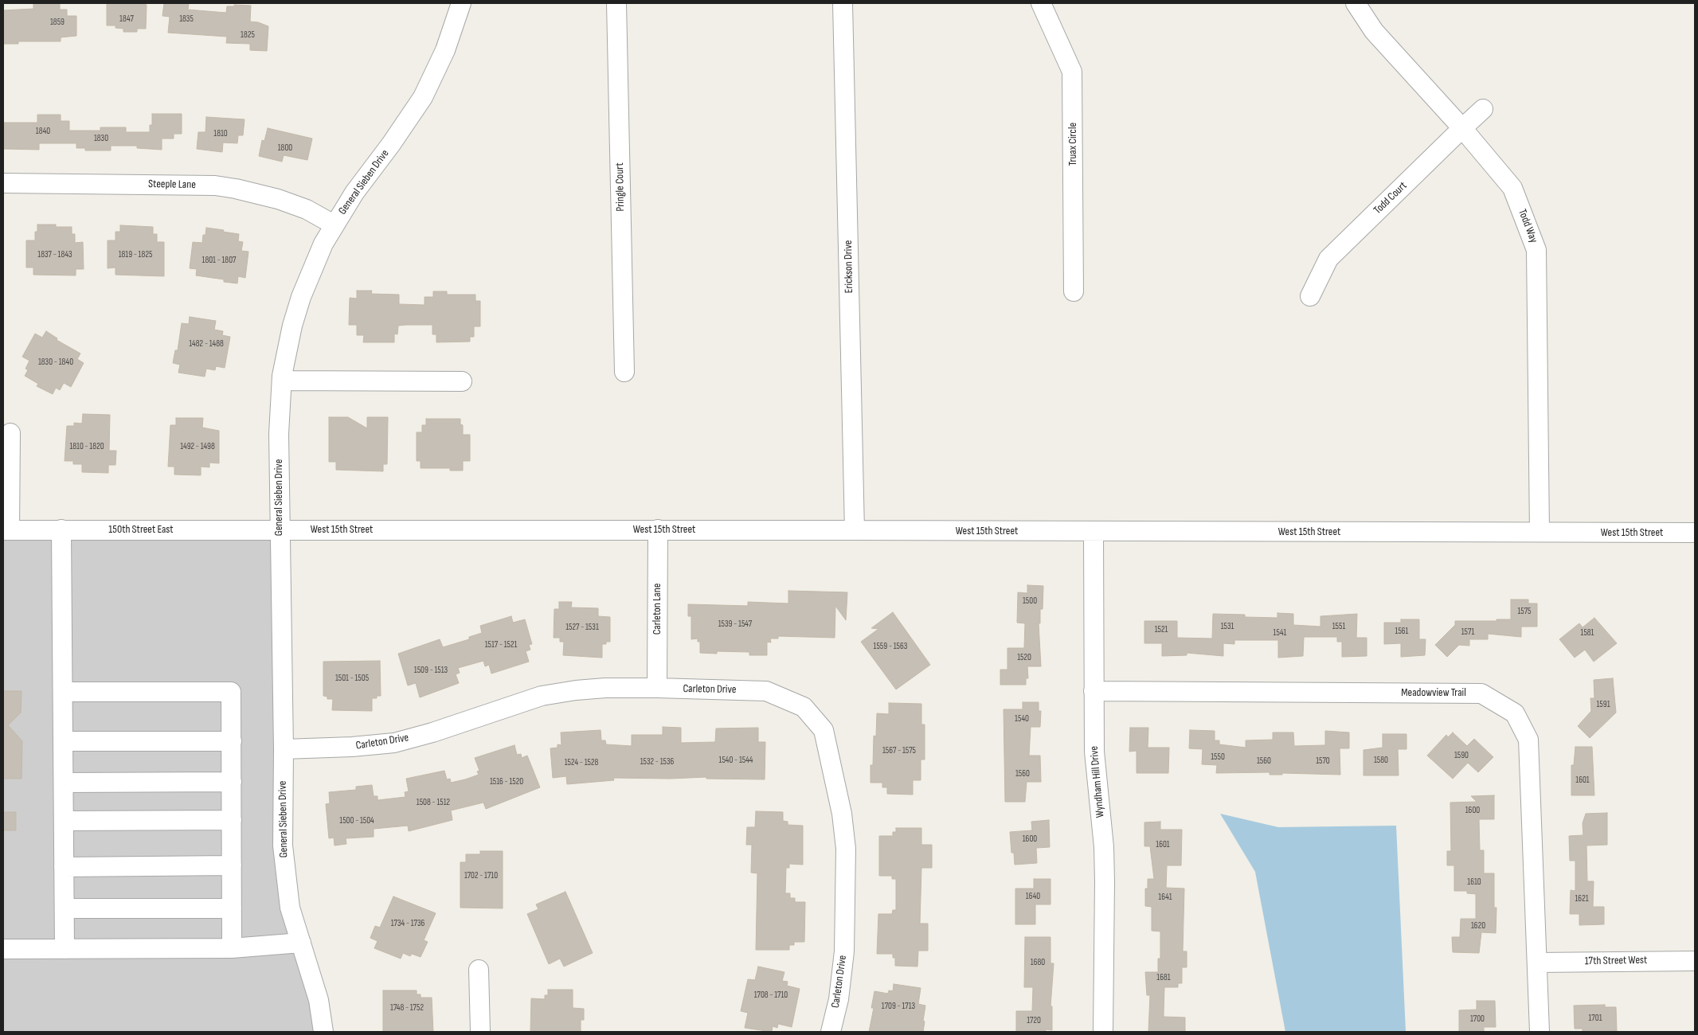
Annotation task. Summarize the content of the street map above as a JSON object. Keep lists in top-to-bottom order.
{
  "streets": {
    "street": [
      "Truax Circle",
      "General Sieben Drive",
      "Steeple Lane",
      "Pringle Court",
      "Todd Court",
      "Todd Way",
      "Erickson Drive",
      "150th Street East",
      "West 15th Street",
      "Carleton Lane",
      "Carleton Drive",
      "Meadowview Trail",
      "Wyndham Hill Drive",
      "17th Street West"
    ]
  },
  "crossings": [
    ["General Sieben Drive", "Steeple Lane"],
    ["General Sieben Drive", "150th Street East"],
    ["General Sieben Drive", "West 15th Street"],
    ["General Sieben Drive", "Carleton Drive"],
    ["Todd Court", "Todd Way"],
    ["Todd Way", "West 15th Street"],
    ["Erickson Drive", "West 15th Street"],
    ["150th Street East", "West 15th Street"],
    ["West 15th Street", "Carleton Lane"],
    ["West 15th Street", "Wyndham Hill Drive"],
    ["Carleton Lane", "Carleton Drive"],
    ["Meadowview Trail", "Wyndham Hill Drive"],
    ["Meadowview Trail", "17th Street West"]
  ],
  "house_numbers": [
    "1847",
    "1835",
    "1859",
    "1825",
    "1840",
    "1810",
    "1830",
    "1800",
    "1837 - 1843",
    "1819 - 1825",
    "1801 - 1807",
    "1482 - 1488",
    "1830 - 1840",
    "1810 - 1820",
    "1492 - 1498",
    "1500",
    "1575",
    "1539 - 1547",
    "1531",
    "1551",
    "1527 - 1531",
    "1521",
    "1561",
    "1571",
    "1541",
    "1581",
    "1517 - 1521",
    "1559 - 1563",
    "1520",
    "1509 - 1513",
    "1501 - 1505",
    "1591",
    "1540",
    "1567 - 1575",
    "1590",
    "1550",
    "1540 - 1544",
    "1580",
    "1560",
    "1570",
    "1532 - 1536",
    "1524 - 1528",
    "1560",
    "1601",
    "1516 - 1520",
    "1508 - 1512",
    "1600",
    "1500 - 1504",
    "1600",
    "1601",
    "1702 - 1710",
    "1610",
    "1640",
    "1641",
    "1621",
    "1734 - 1736",
    "1620",
    "1680",
    "1681",
    "1708 - 1710",
    "1709 - 1713",
    "1748 - 1752",
    "1701",
    "1700",
    "1720"
  ]
}
